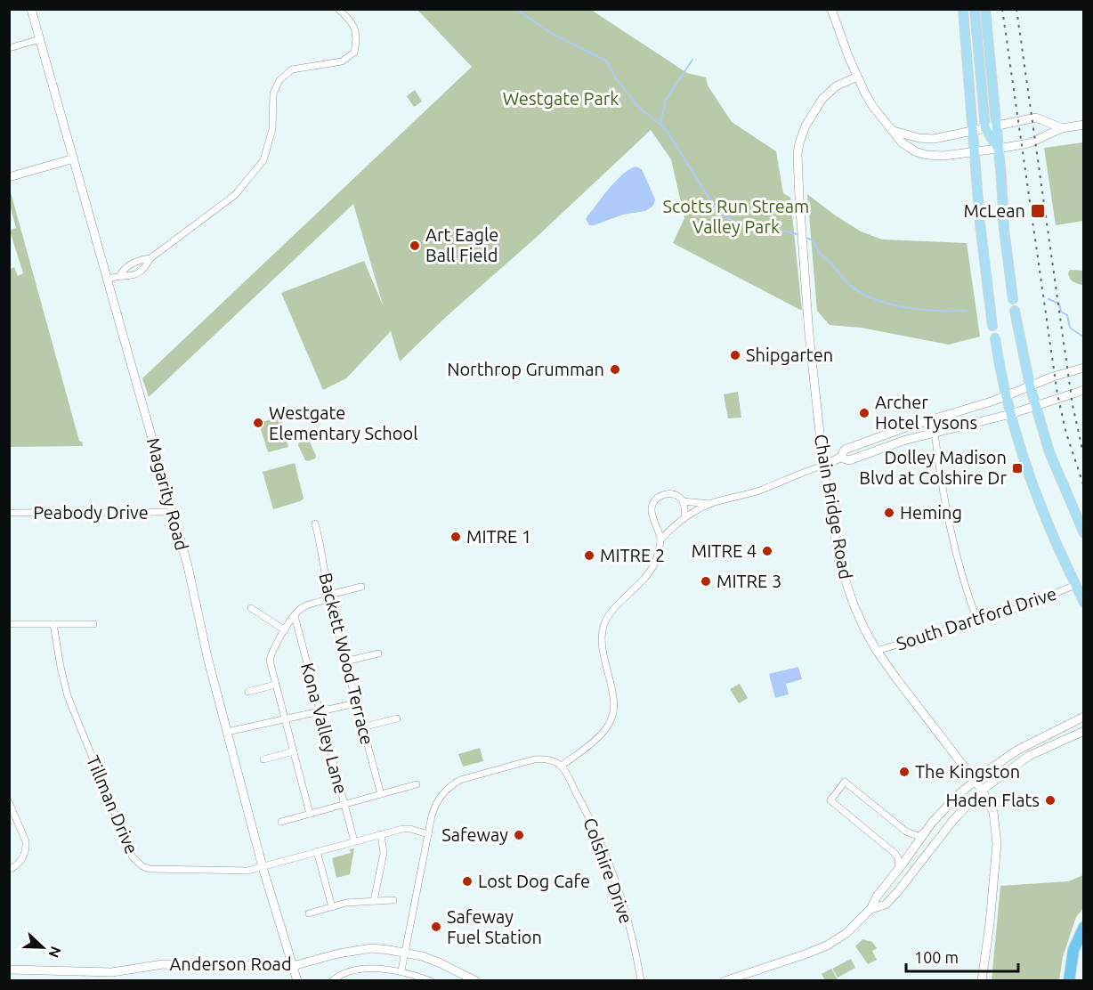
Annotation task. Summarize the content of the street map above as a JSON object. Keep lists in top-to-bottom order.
{
  "streets": {
    "street": [
      "Magarity Road",
      "Chain Bridge Road",
      "Peabody Drive",
      "South Dartford Drive",
      "Backett Wood Terrace",
      "Kona Valley Lane",
      "Tillman Drive",
      "Colshire Drive",
      "Anderson Road"
    ]
  },
  "crossings": [
    ["Magarity Road", "Peabody Drive"],
    ["Magarity Road", "Tillman Drive"],
    ["Magarity Road", "Anderson Road"],
    ["Chain Bridge Road", "South Dartford Drive"],
    ["Kona Valley Lane", "Tillman Drive"]
  ],
  "parks": ["Westgate Park", "Scotts Run Stream Valley Park"],
  "places": {
    "transit": ["McLean", "Dolley Madison Blvd at Colshire Dr"],
    "other": [
      "Art Eagle Ball Field",
      "Shipgarten",
      "Northrop Grumman",
      "Archer Hotel Tysons",
      "Westgate Elementary School",
      "Heming",
      "MITRE 1",
      "MITRE 4",
      "MITRE 2",
      "MITRE 3",
      "The Kingston",
      "Haden Flats",
      "Safeway",
      "Lost Dog Cafe",
      "Safeway Fuel Station"
    ]
  },
  "scale_bar": "100 m",
  "north": "right"
}
